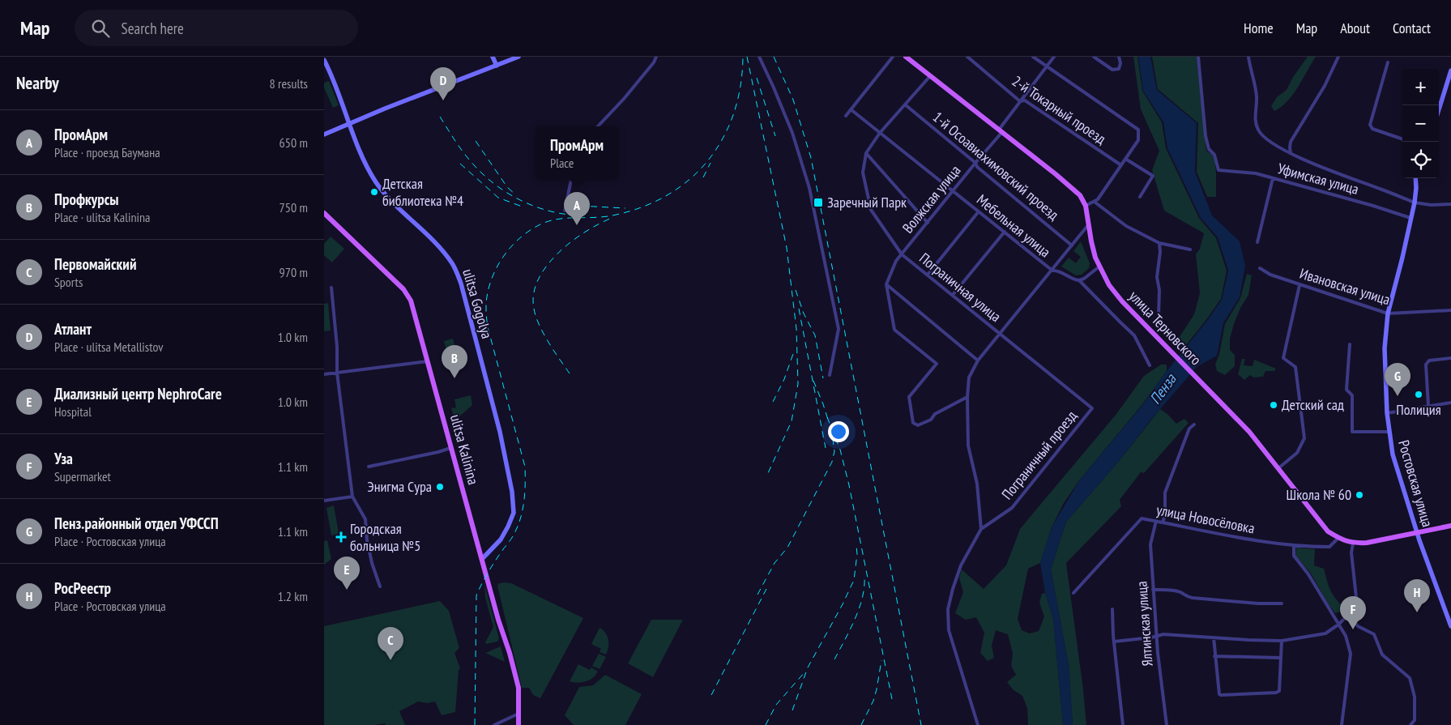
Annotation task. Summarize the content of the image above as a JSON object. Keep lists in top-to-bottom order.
{
  "streets": {
    "main road": ["улица Терновского", "ulitsa Kalinina"],
    "street": [
      "2-й Токарный проезд",
      "1-й Осоавиахимовский проезд",
      "Уфимская улица",
      "Волжская улица",
      "Мебельная улица",
      "Ивановская улица",
      "Пограничная улица",
      "ulitsa Gogolya",
      "Пограничный проезд",
      "Ростовская улица",
      "улица Новосёловка",
      "Ялтинская улица"
    ]
  },
  "crossings": [
    ["2-й Токарный проезд", "Волжская улица"],
    ["1-й Осоавиахимовский проезд", "Волжская улица"],
    ["Уфимская улица", "Ростовская улица"],
    ["Волжская улица", "Мебельная улица"],
    ["Волжская улица", "Пограничная улица"],
    ["Волжская улица", "улица Терновского"],
    ["Ивановская улица", "Ростовская улица"],
    ["Пограничная улица", "Пограничный проезд"],
    ["ulitsa Gogolya", "ulitsa Kalinina"],
    ["улица Терновского", "Ростовская улица"],
    ["улица Терновского", "улица Новосёловка"],
    ["улица Новосёловка", "Ялтинская улица"]
  ],
  "water": ["Пенза"],
  "places": {
    "other": [
      "Детская библиотека №4",
      "Полиция",
      "Детский сад",
      "Энигма Сура",
      "Школа № 60"
    ],
    "transit": ["Заречный Парк"],
    "health": ["Городская больница №5"]
  },
  "page": {
    "header": "Map",
    "search": "Search here",
    "nav": [
      "Home",
      "Map",
      "About",
      "Contact"
    ],
    "heading": ["Nearby", "8 results"],
    "pins": [
      "D",
      "A",
      "B",
      "G",
      "E",
      "H",
      "F",
      "C"
    ],
    "map_buttons": ["+", "−"],
    "list": [
      {
        "mark": "A",
        "name": "ПромАрм",
        "note": "Place · проезд Баумана",
        "value": "650 m"
      },
      {
        "mark": "B",
        "name": "Профкурсы",
        "note": "Place · ulitsa Kalinina",
        "value": "750 m"
      },
      {
        "mark": "C",
        "name": "Первомайский",
        "note": "Sports",
        "value": "970 m"
      },
      {
        "mark": "D",
        "name": "Атлант",
        "note": "Place · ulitsa Metallistov",
        "value": "1.0 km"
      },
      {
        "mark": "E",
        "name": "Диализный центр NephroCare",
        "note": "Hospital",
        "value": "1.0 km"
      },
      {
        "mark": "F",
        "name": "Уза",
        "note": "Supermarket",
        "value": "1.1 km"
      },
      {
        "mark": "G",
        "name": "Пенз.районный отдел УФССП",
        "note": "Place · Ростовская улица",
        "value": "1.1 km"
      },
      {
        "mark": "H",
        "name": "РосРеестр",
        "note": "Place · Ростовская улица",
        "value": "1.2 km"
      }
    ],
    "popup": ["ПромАрм", "Place"]
  }
}
